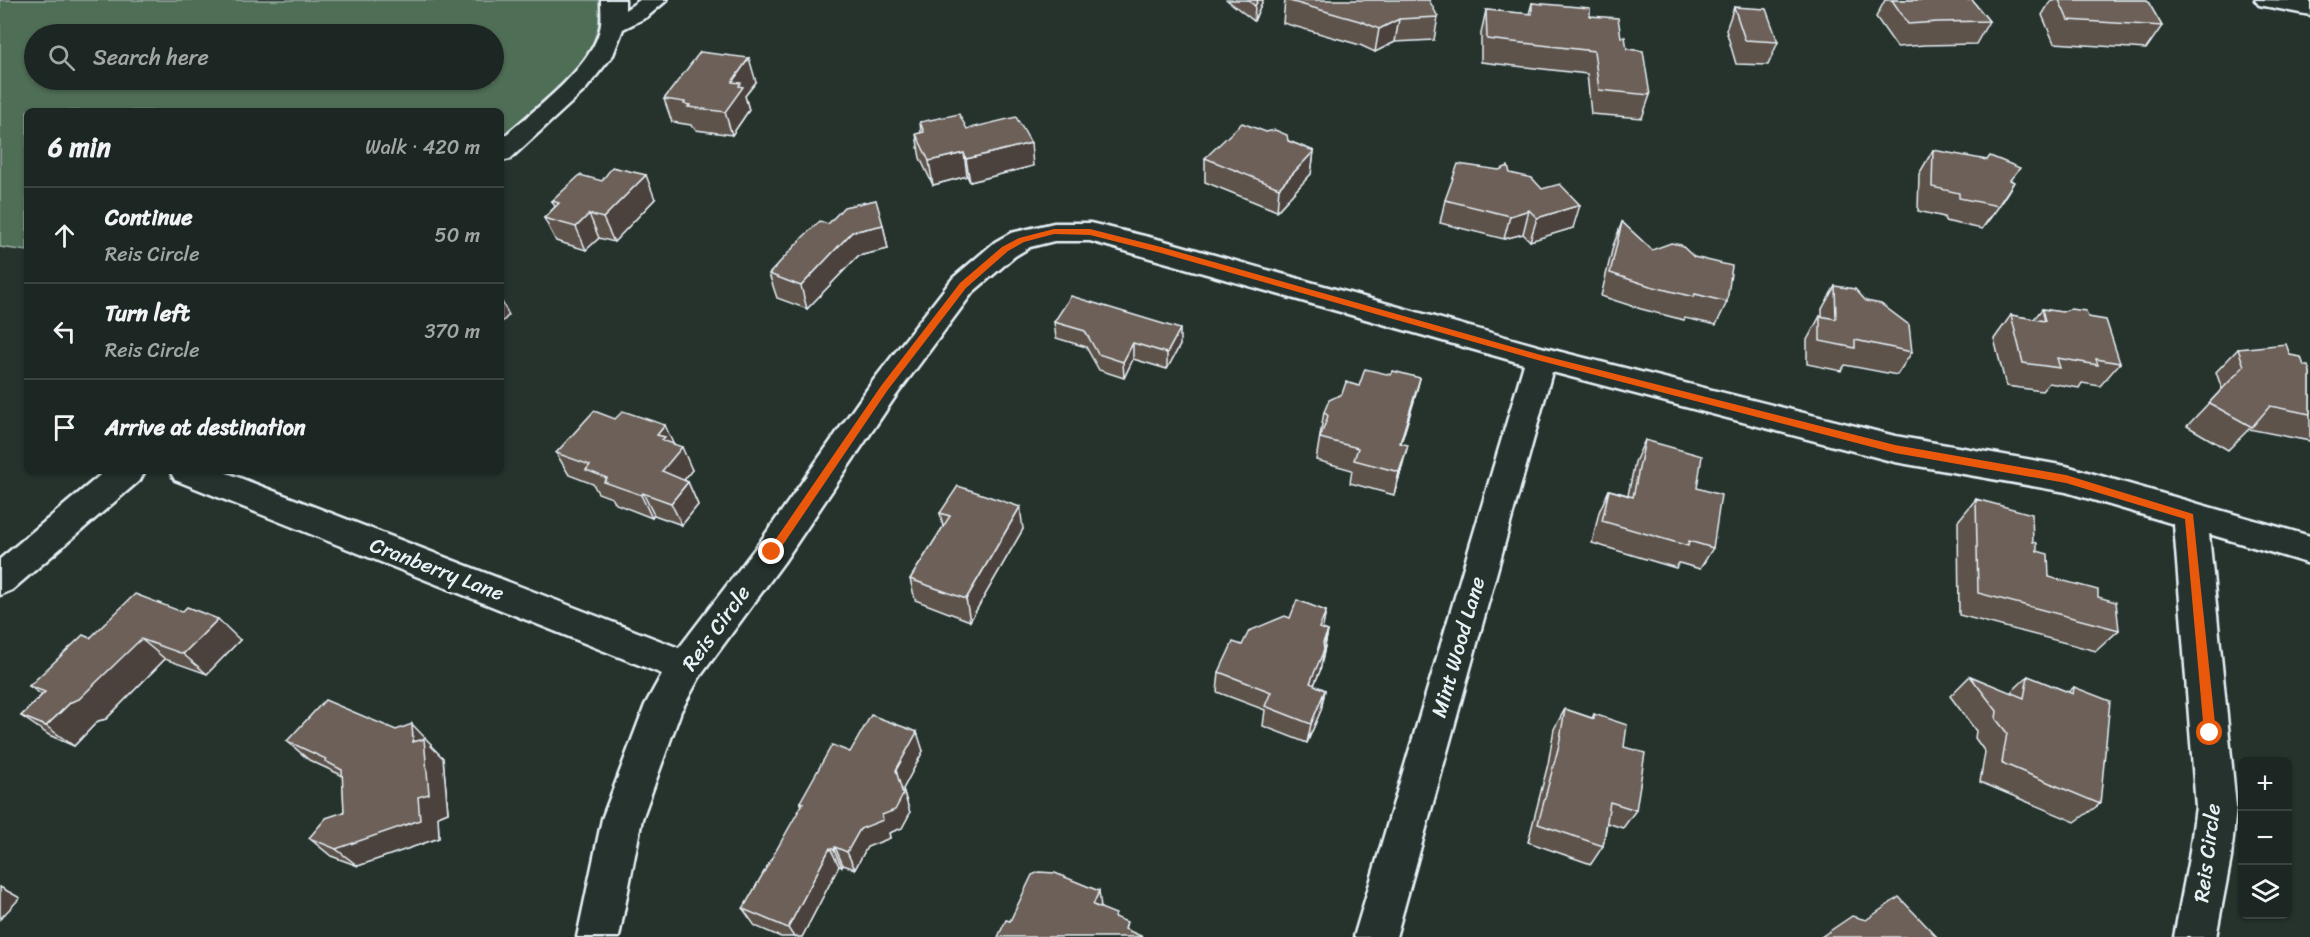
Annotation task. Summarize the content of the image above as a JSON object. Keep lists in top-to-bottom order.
{
  "streets": {
    "street": ["Cranberry Lane", "Reis Circle", "Mint Wood Lane"]
  },
  "crossings": [
    ["Cranberry Lane", "Reis Circle"],
    ["Reis Circle", "Mint Wood Lane"]
  ],
  "page": {
    "search": "Search here",
    "heading": ["6 min", "Walk · 420 m"],
    "list": [
      ["Continue", "Reis Circle", "50 m"],
      ["Turn left", "Reis Circle", "370 m"],
      "Arrive at destination"
    ],
    "map_buttons": ["+", "−"]
  }
}
